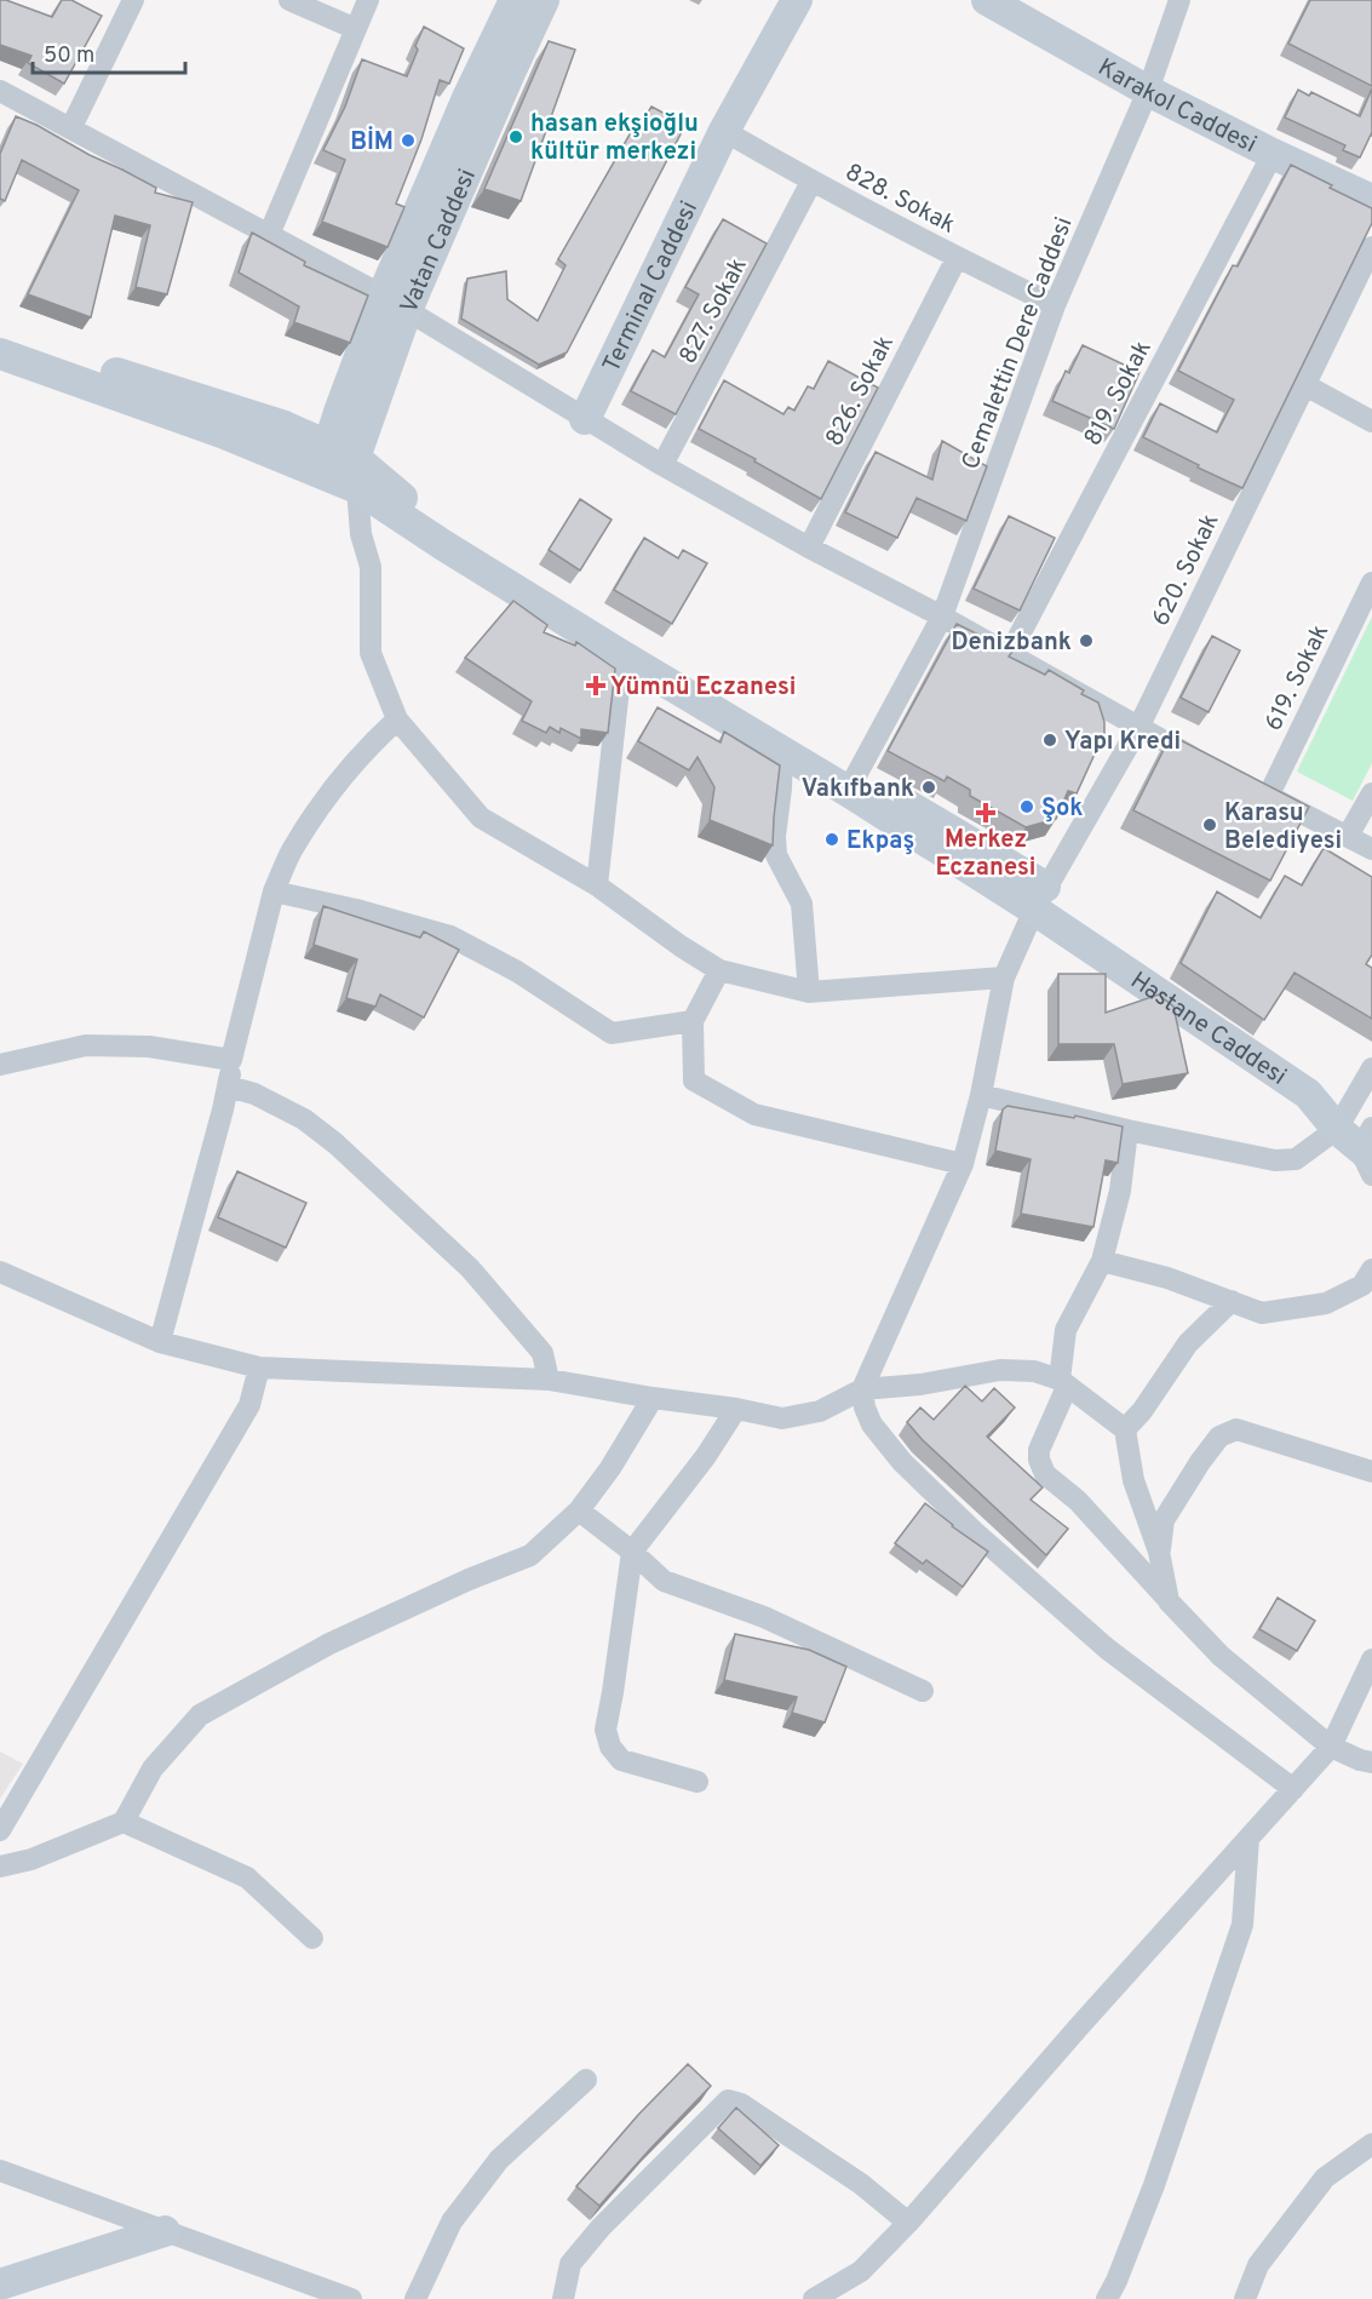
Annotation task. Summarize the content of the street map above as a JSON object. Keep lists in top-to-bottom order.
{
  "streets": {
    "main road": [
      "Karakol Caddesi",
      "Vatan Caddesi",
      "Terminal Caddesi",
      "Hastane Caddesi"
    ],
    "street": [
      "828. Sokak",
      "827. Sokak",
      "Cemalettin Dere Caddesi",
      "826. Sokak",
      "819. Sokak",
      "620. Sokak",
      "619. Sokak"
    ]
  },
  "crossings": [
    ["Karakol Caddesi", "Cemalettin Dere Caddesi"],
    ["Karakol Caddesi", "819. Sokak"],
    ["828. Sokak", "Terminal Caddesi"],
    ["828. Sokak", "827. Sokak"],
    ["828. Sokak", "Cemalettin Dere Caddesi"],
    ["828. Sokak", "826. Sokak"],
    ["Cemalettin Dere Caddesi", "Hastane Caddesi"],
    ["620. Sokak", "Hastane Caddesi"]
  ],
  "places": {
    "other": [
      "hasan ekşioğlu kültür merkezi",
      "BİM",
      "Denizbank",
      "Yapı Kredi",
      "Vakıfbank",
      "Şok",
      "Karasu Belediyesi",
      "Ekpaş"
    ],
    "health": ["Yümnü Eczanesi", "Merkez Eczanesi"]
  },
  "scale_bar": "50 m"
}
